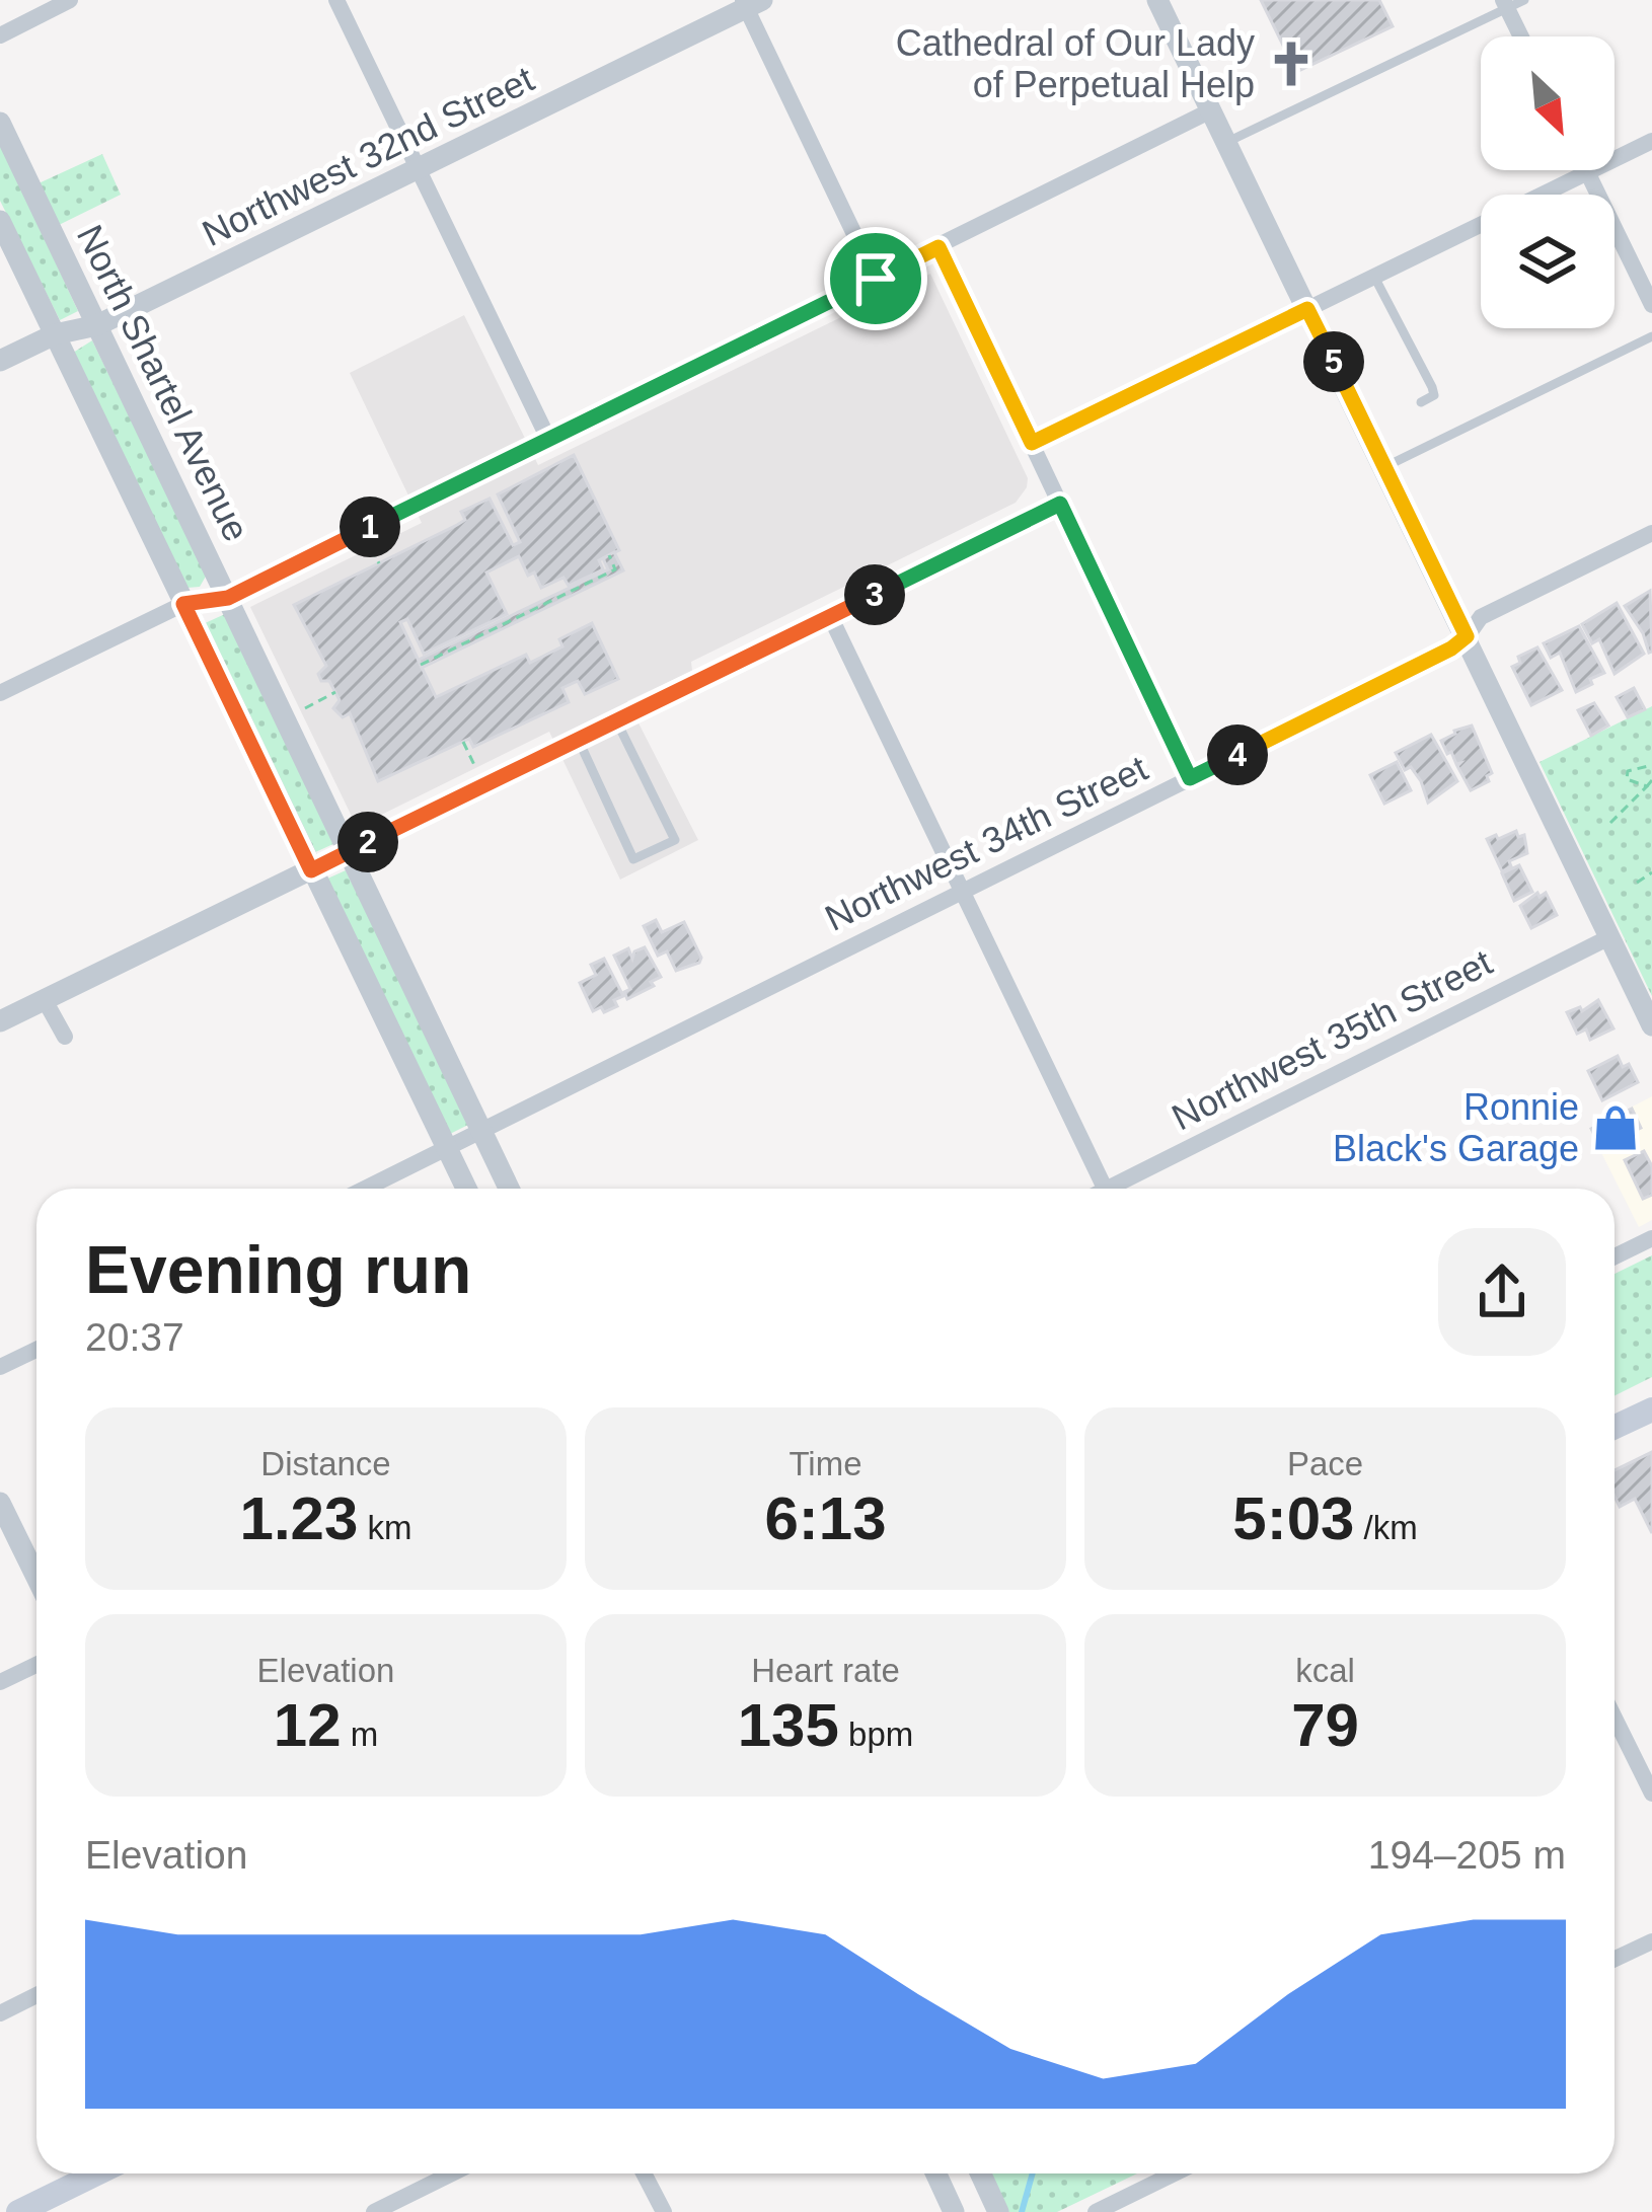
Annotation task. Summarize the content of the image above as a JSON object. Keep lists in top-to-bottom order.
{
  "streets": {
    "street": [
      "Northwest 32nd Street",
      "North Shartel Avenue",
      "Northwest 34th Street",
      "Northwest 35th Street"
    ]
  },
  "crossings": [
    ["Northwest 32nd Street", "North Shartel Avenue"],
    ["North Shartel Avenue", "Northwest 34th Street"]
  ],
  "places": {
    "church": ["Cathedral of Our Lady of Perpetual Help"],
    "shop": ["Ronnie Black's Garage"]
  },
  "north": "bottom right",
  "page": {
    "pins": [
      "5",
      "1",
      "3",
      "4",
      "2"
    ],
    "heading": ["Evening run", "20:37"],
    "stats": [
      ["Distance", "1.23 km"],
      ["Time", "6:13"],
      ["Pace", "5:03 /km"],
      ["Elevation", "12 m"],
      ["Heart rate", "135 bpm"],
      ["kcal", "79"]
    ],
    "chart": ["Elevation", "194–205 m"]
  }
}
